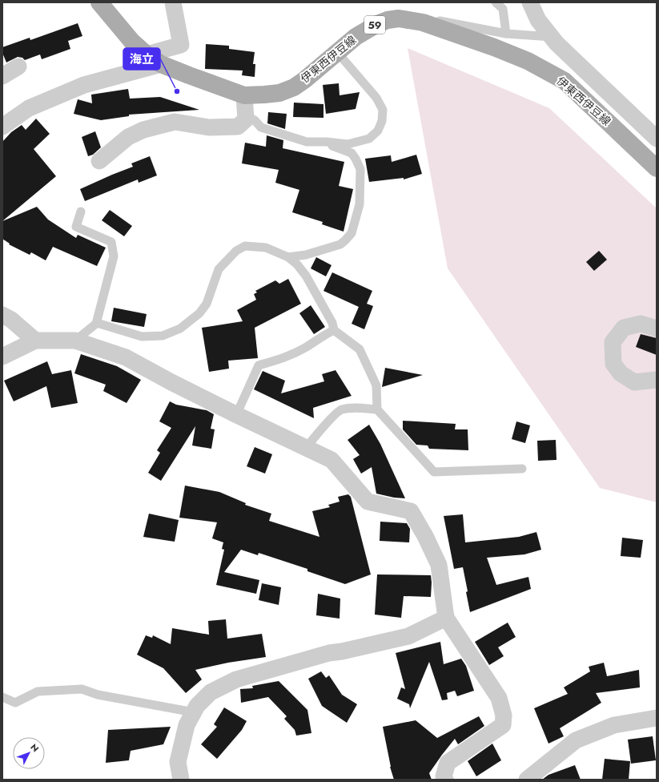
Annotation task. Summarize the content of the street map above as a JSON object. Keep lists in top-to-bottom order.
{
  "streets": {
    "main road": ["59", "伊東西伊豆線"]
  },
  "places": ["海立"],
  "north": "top right"
}
